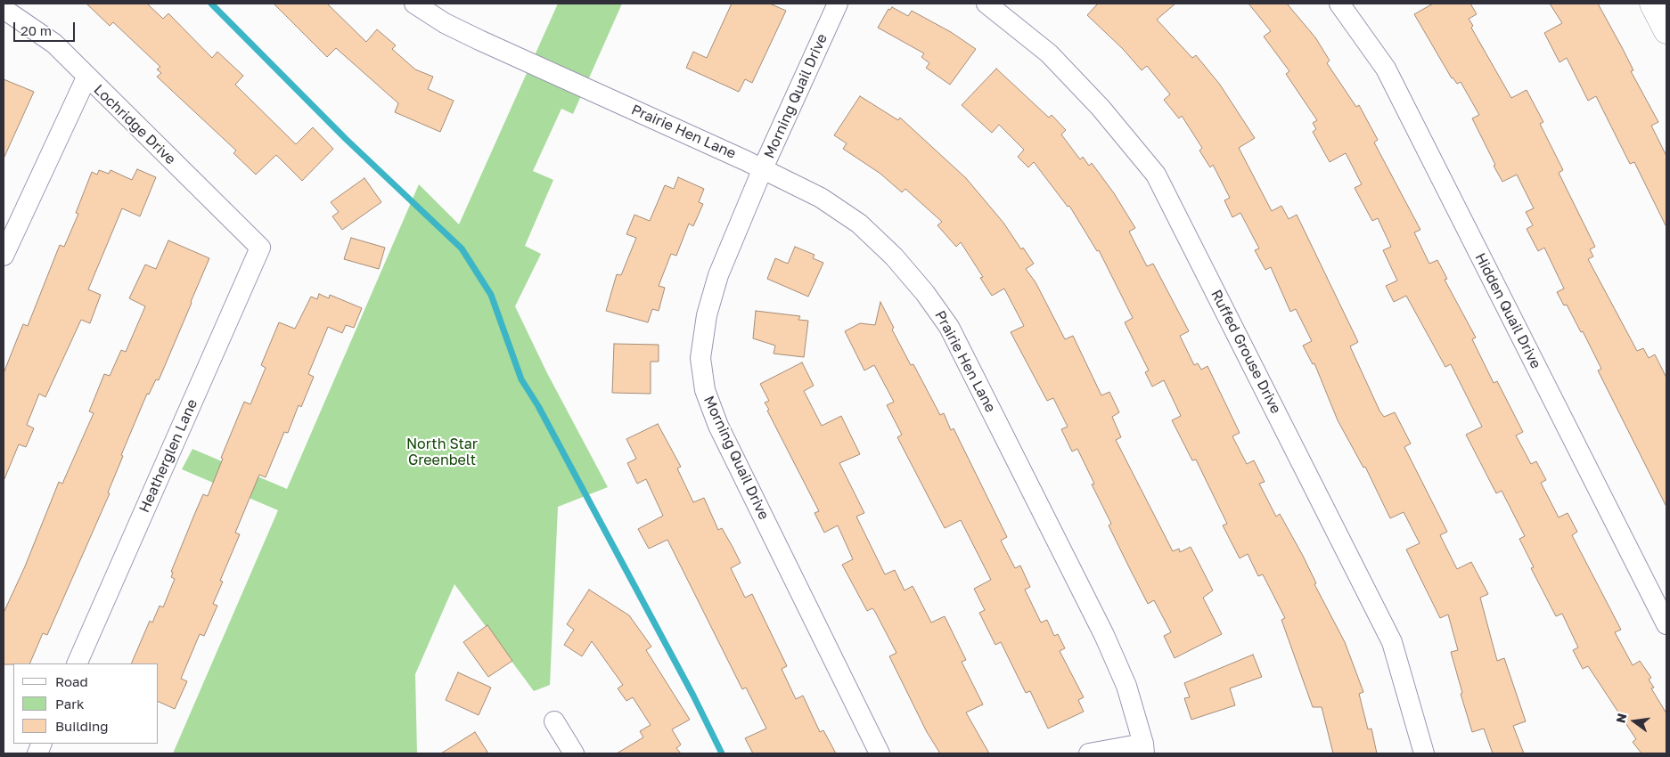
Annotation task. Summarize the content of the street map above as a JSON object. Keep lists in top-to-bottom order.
{
  "streets": {
    "street": [
      "Morning Quail Drive",
      "Lochridge Drive",
      "Prairie Hen Lane",
      "Hidden Quail Drive",
      "Ruffed Grouse Drive",
      "Heatherglen Lane"
    ]
  },
  "crossings": [
    ["Morning Quail Drive", "Prairie Hen Lane"],
    ["Lochridge Drive", "Heatherglen Lane"]
  ],
  "parks": ["North Star Greenbelt"],
  "legend": ["Road", "Park", "Building"],
  "scale_bar": "20 m",
  "north": "left"
}
